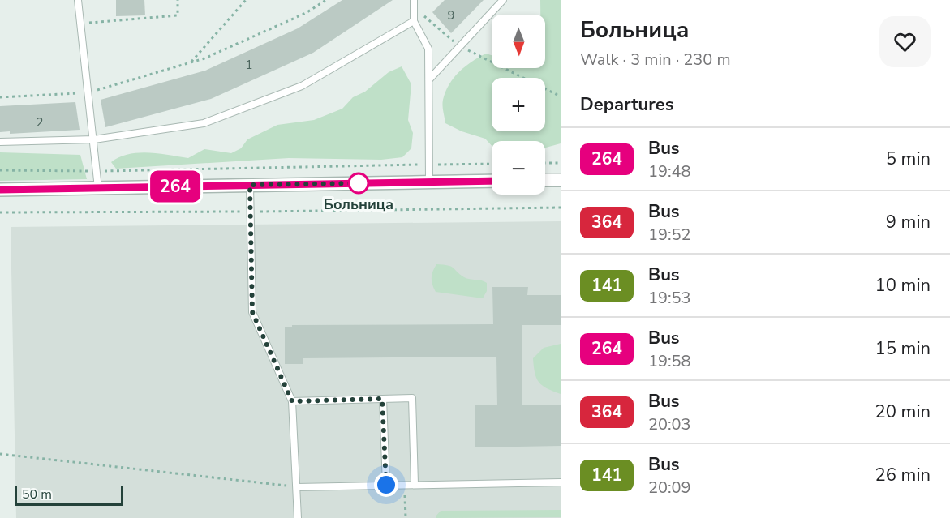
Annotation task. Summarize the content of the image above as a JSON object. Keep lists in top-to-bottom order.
{
  "places": ["Больница"],
  "lines": ["bus line 264"],
  "house_numbers": ["9", "1", "2"],
  "scale_bar": "50 m",
  "north": "bottom",
  "page": {
    "on_map": "264",
    "heading": [
      ["Больница", "Walk · 3 min · 230 m"],
      "Departures"
    ],
    "map_buttons": ["+", "−"],
    "list": [
      {
        "mark": "264",
        "name": "Bus",
        "note": "19:48",
        "value": "5 min"
      },
      {
        "mark": "364",
        "name": "Bus",
        "note": "19:52",
        "value": "9 min"
      },
      {
        "mark": "141",
        "name": "Bus",
        "note": "19:53",
        "value": "10 min"
      },
      {
        "mark": "264",
        "name": "Bus",
        "note": "19:58",
        "value": "15 min"
      },
      {
        "mark": "364",
        "name": "Bus",
        "note": "20:03",
        "value": "20 min"
      },
      {
        "mark": "141",
        "name": "Bus",
        "note": "20:09",
        "value": "26 min"
      }
    ],
    "scale": "50 m"
  }
}
